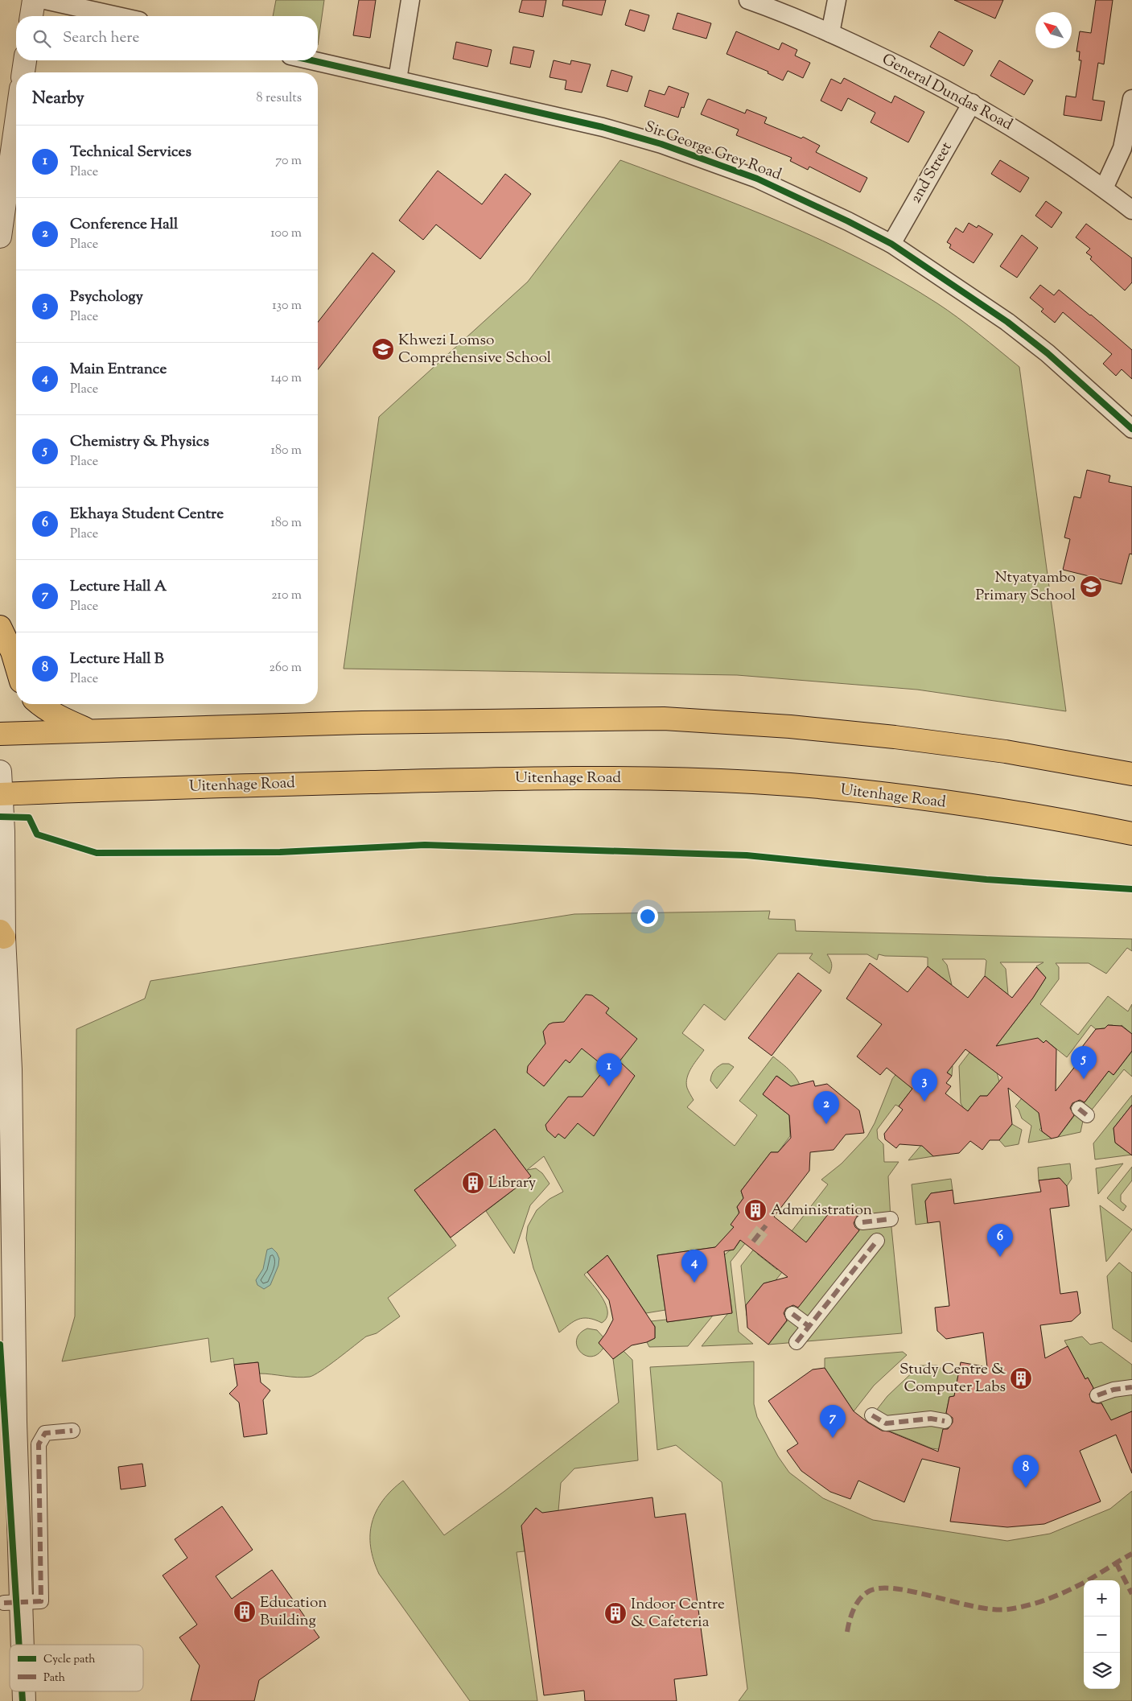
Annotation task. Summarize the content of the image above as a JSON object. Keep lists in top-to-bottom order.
{
  "streets": {
    "main road": ["Uitenhage Road"],
    "street": ["General Dundas Road", "Sir George Grey Road", "2nd Street"]
  },
  "crossings": [
    ["General Dundas Road", "2nd Street"],
    ["Sir George Grey Road", "2nd Street"]
  ],
  "places": {
    "school or university": ["Khwezi Lomso Comprehensive School", "Ntyatyambo Primary School"],
    "building": [
      "Library",
      "Administration",
      "Study Centre & Computer Labs",
      "Education Building",
      "Indoor Centre & Cafeteria"
    ]
  },
  "legend": ["Cycle path", "Path"],
  "north": "top left",
  "page": {
    "search": "Search here",
    "heading": ["Nearby", "8 results"],
    "list": [
      {
        "mark": "1",
        "name": "Technical Services",
        "note": "Place",
        "value": "70 m"
      },
      {
        "mark": "2",
        "name": "Conference Hall",
        "note": "Place",
        "value": "100 m"
      },
      {
        "mark": "3",
        "name": "Psychology",
        "note": "Place",
        "value": "130 m"
      },
      {
        "mark": "4",
        "name": "Main Entrance",
        "note": "Place",
        "value": "140 m"
      },
      {
        "mark": "5",
        "name": "Chemistry & Physics",
        "note": "Place",
        "value": "180 m"
      },
      {
        "mark": "6",
        "name": "Ekhaya Student Centre",
        "note": "Place",
        "value": "180 m"
      },
      {
        "mark": "7",
        "name": "Lecture Hall A",
        "note": "Place",
        "value": "210 m"
      },
      {
        "mark": "8",
        "name": "Lecture Hall B",
        "note": "Place",
        "value": "260 m"
      }
    ],
    "pins": [
      "5",
      "1",
      "3",
      "2",
      "6",
      "4",
      "7",
      "8"
    ],
    "map_buttons": ["+", "−"]
  }
}
